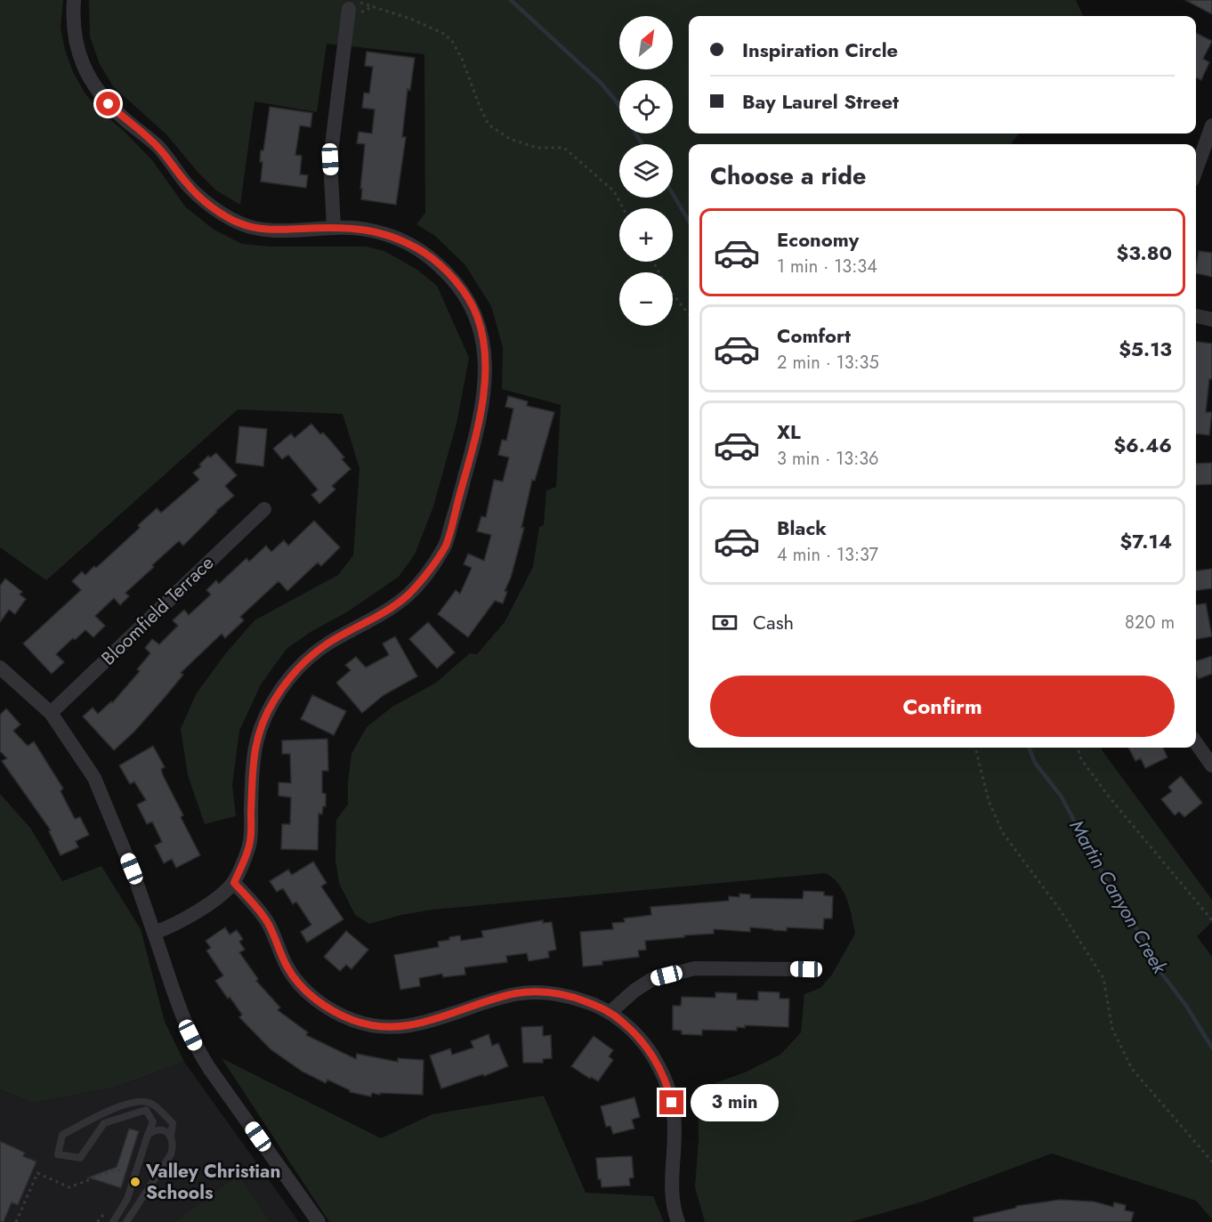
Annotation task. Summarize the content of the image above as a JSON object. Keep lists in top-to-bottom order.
{
  "streets": {
    "street": ["Bloomfield Terrace"]
  },
  "water": ["Martin Canyon Creek"],
  "places": ["Valley Christian Schools"],
  "north": "top right",
  "page": {
    "map_buttons": ["+", "−"],
    "banner": ["Inspiration Circle", "Bay Laurel Street"],
    "heading": "Choose a ride",
    "list": [
      {
        "name": "Economy",
        "note": "1 min · 13:34",
        "value": "$3.80"
      },
      {
        "name": "Comfort",
        "note": "2 min · 13:35",
        "value": "$5.13"
      },
      {
        "name": "XL",
        "note": "3 min · 13:36",
        "value": "$6.46"
      },
      {
        "name": "Black",
        "note": "4 min · 13:37",
        "value": "$7.14"
      }
    ],
    "pay": ["Cash", "820 m"],
    "buttons": "Confirm",
    "bubble": "3 min"
  }
}
